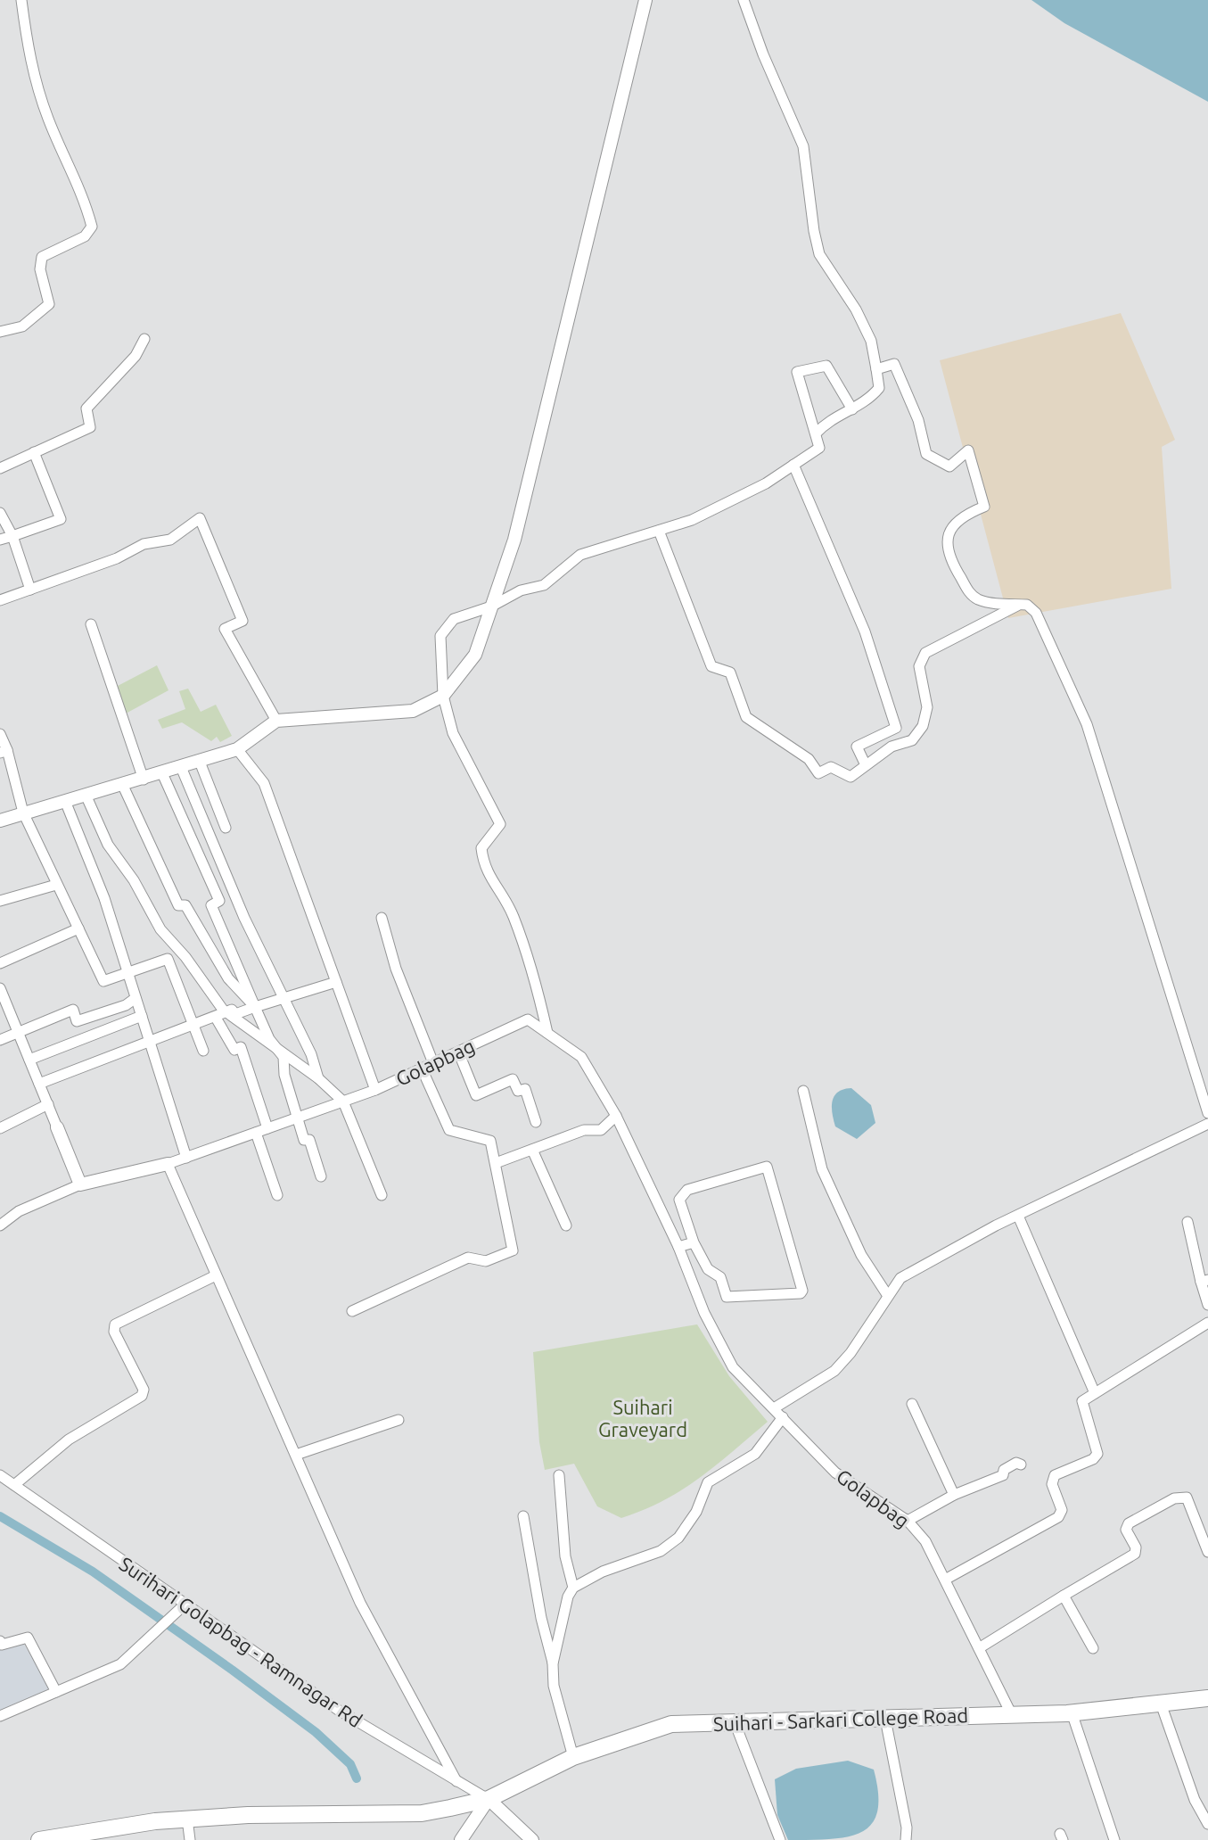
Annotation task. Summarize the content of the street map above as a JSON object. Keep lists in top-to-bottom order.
{
  "streets": {
    "highway": ["Suihari - Sarkari College Road"],
    "street": ["Golapbag", "Surihari Golapbag - Ramnagar Rd"]
  },
  "crossings": [
    ["Golapbag", "Suihari - Sarkari College Road"],
    ["Surihari Golapbag - Ramnagar Rd", "Suihari - Sarkari College Road"]
  ],
  "parks": ["Suihari Graveyard"]
}
